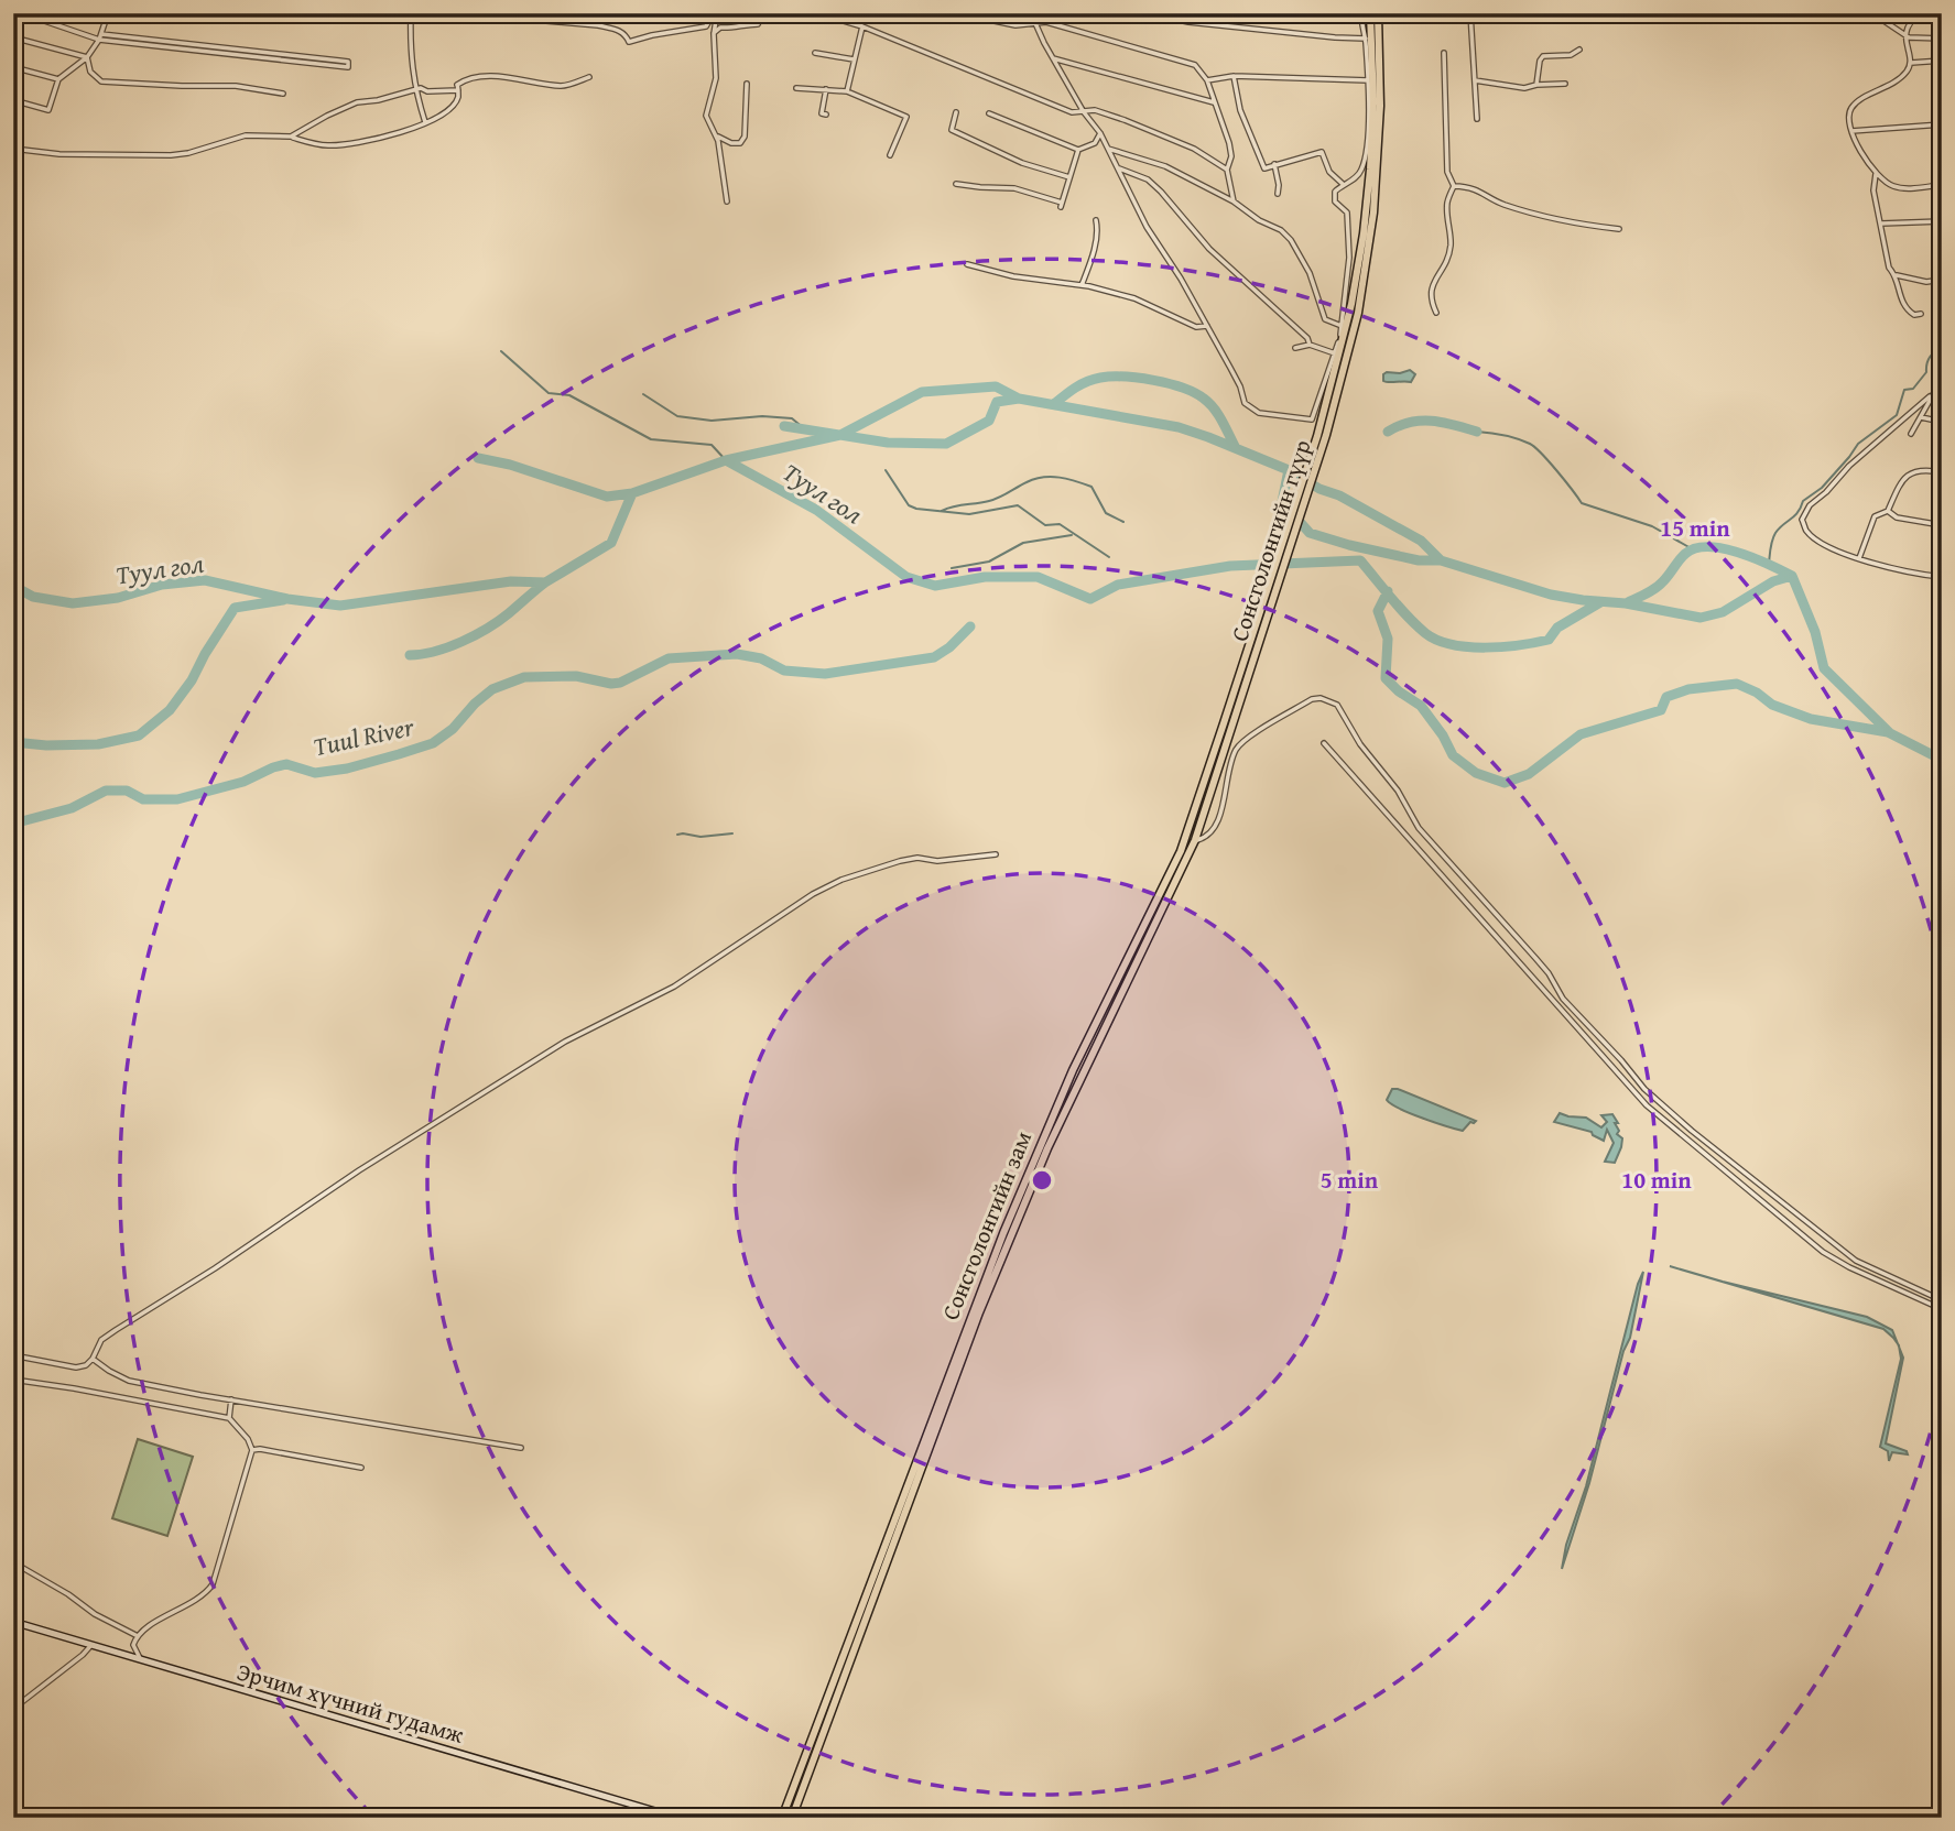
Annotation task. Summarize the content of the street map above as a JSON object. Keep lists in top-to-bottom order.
{
  "streets": {
    "main road": ["Сонсголонгийн гүүр", "Сонсголонгийн зам", "Эрчим хүчний гудамж"]
  },
  "crossings": [
    ["Сонсголонгийн гүүр", "Сонсголонгийн зам"]
  ],
  "water": ["Туул гол", "Tuul River"],
  "rings": ["15 min", "5 min", "10 min"]
}
